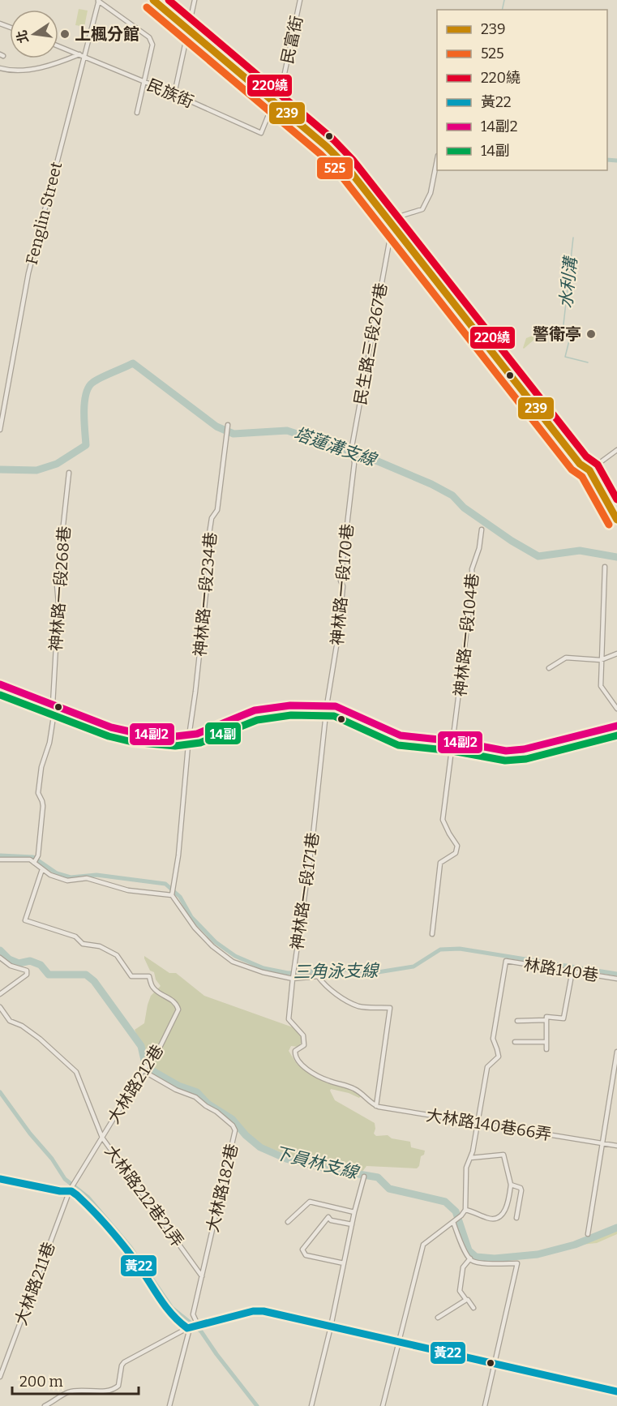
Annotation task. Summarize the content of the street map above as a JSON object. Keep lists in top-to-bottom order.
{
  "streets": {
    "street": [
      "民富街",
      "民族街",
      "Fenglin Street",
      "民生路三段267巷",
      "神林路一段170巷",
      "神林路一段268巷",
      "神林路一段234巷",
      "神林路一段104巷",
      "神林路一段171巷",
      "林路140巷",
      "大林路212巷",
      "大林路140巷66弄",
      "大林路182巷",
      "大林路212巷21弄",
      "大林路211巷"
    ]
  },
  "crossings": [
    ["民富街", "民族街"],
    ["民族街", "Fenglin Street"],
    ["民生路三段267巷", "神林路一段170巷"],
    ["神林路一段170巷", "神林路一段171巷"],
    ["神林路一段171巷", "大林路140巷66弄"],
    ["林路140巷", "大林路140巷66弄"],
    ["大林路212巷", "大林路182巷"],
    ["大林路212巷", "大林路212巷21弄"],
    ["大林路212巷", "大林路211巷"],
    ["大林路182巷", "大林路212巷21弄"]
  ],
  "water": [
    "水利溝",
    "塔蓮溝支線",
    "三角泳支線",
    "下員林支線"
  ],
  "places": ["上楓分館", "警衛亭"],
  "lines": [
    "transit line 239",
    "transit line 220繞",
    "transit line 525",
    "transit line 14副2",
    "transit line 14副",
    "transit line 黃22"
  ],
  "legend": [
    "239",
    "525",
    "220繞",
    "黃22",
    "14副2",
    "14副"
  ],
  "scale_bar": "200 m",
  "north": "left"
}
